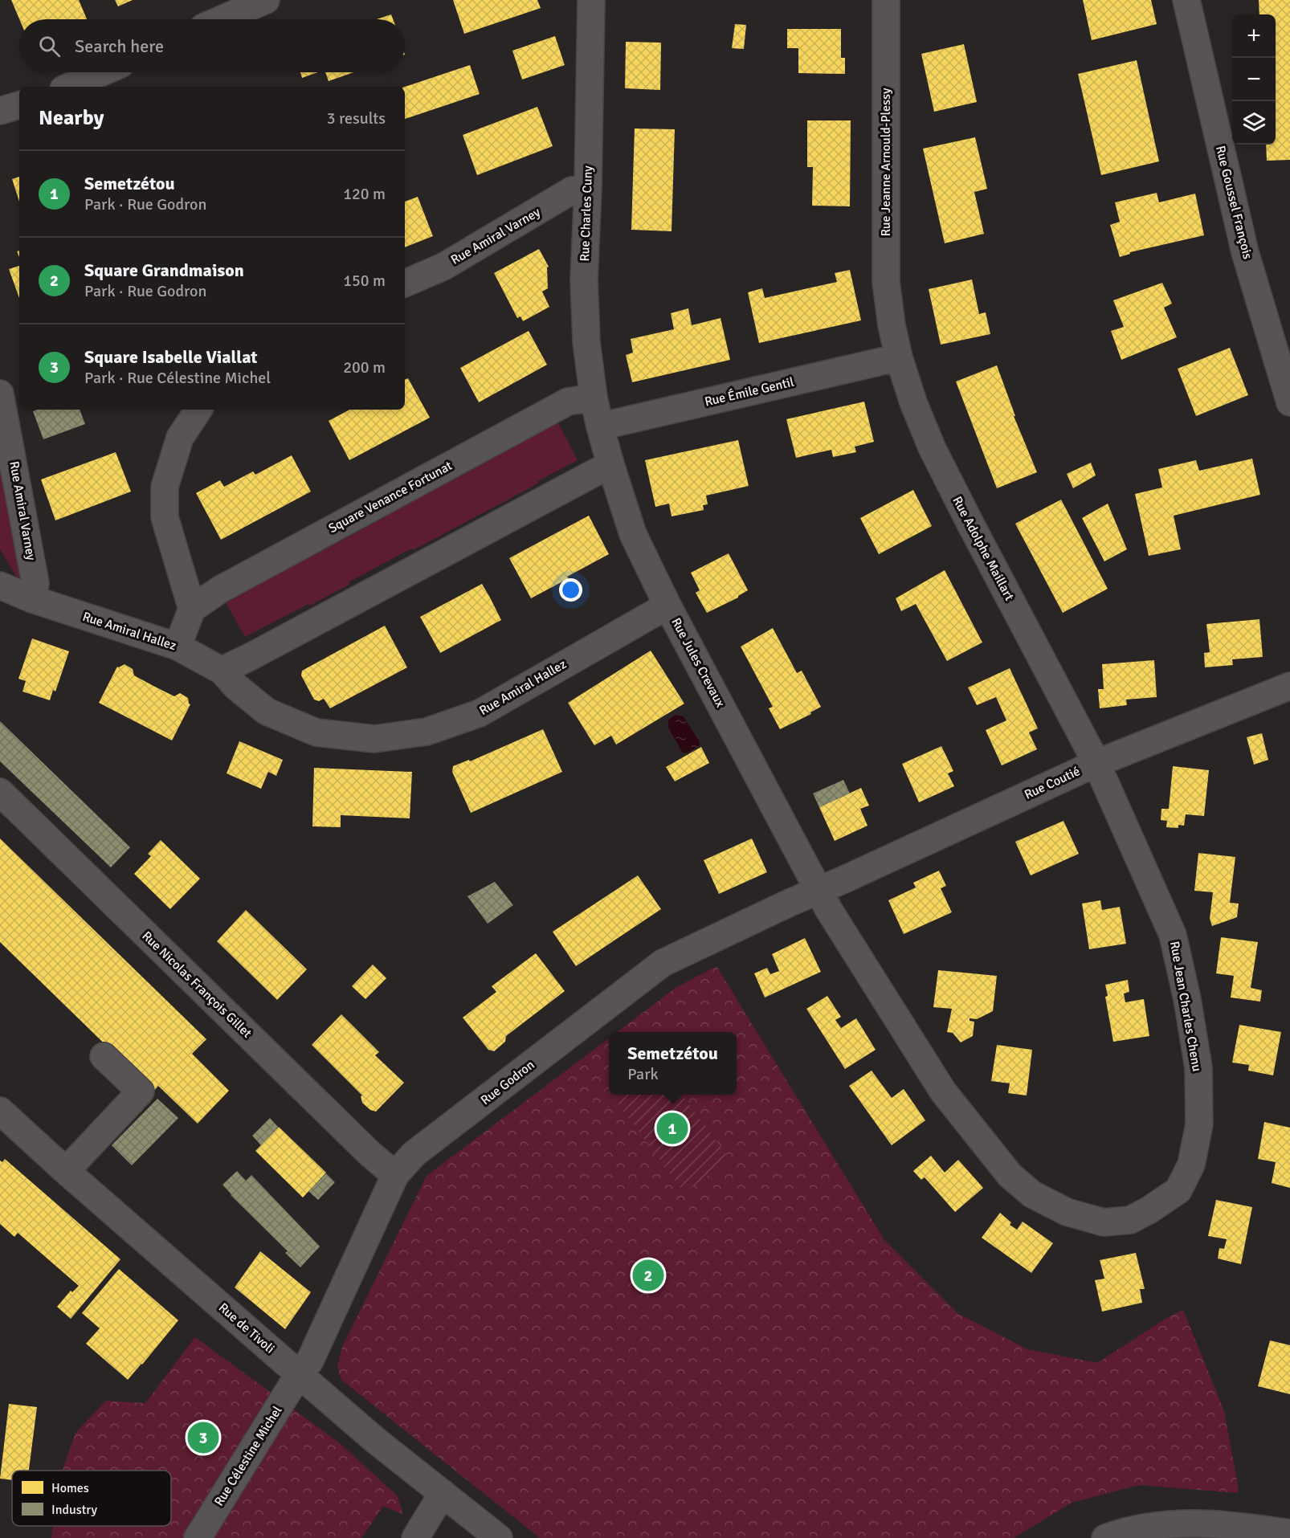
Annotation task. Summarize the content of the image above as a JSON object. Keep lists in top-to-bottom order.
{
  "streets": {
    "street": [
      "Rue Jeanne Arnould-Plessy",
      "Rue Goussel François",
      "Rue Charles Cuny",
      "Rue Amiral Varney",
      "Rue Émile Gentil",
      "Square Venance Fortunat",
      "Rue Adolphe Maillart",
      "Rue Amiral Hallez",
      "Rue Jules Crevaux",
      "Rue Coutié",
      "Rue Nicolas François Gillet",
      "Rue Jean Charles Chenu",
      "Rue Godron",
      "Rue de Tivoli",
      "Rue Célestine Michel"
    ]
  },
  "crossings": [
    ["Rue Jeanne Arnould-Plessy", "Rue Adolphe Maillart"],
    ["Rue Charles Cuny", "Rue Amiral Varney"],
    ["Rue Charles Cuny", "Rue Émile Gentil"],
    ["Rue Charles Cuny", "Square Venance Fortunat"],
    ["Rue Charles Cuny", "Rue Jules Crevaux"],
    ["Rue Amiral Varney", "Rue Amiral Hallez"],
    ["Rue Émile Gentil", "Rue Adolphe Maillart"],
    ["Rue Émile Gentil", "Rue Jules Crevaux"],
    ["Rue Adolphe Maillart", "Rue Coutié"],
    ["Rue Adolphe Maillart", "Rue Jean Charles Chenu"],
    ["Rue Amiral Hallez", "Rue Jules Crevaux"],
    ["Rue Jules Crevaux", "Rue Coutié"],
    ["Rue Jules Crevaux", "Rue Jean Charles Chenu"],
    ["Rue Jules Crevaux", "Rue Godron"],
    ["Rue Coutié", "Rue Jean Charles Chenu"],
    ["Rue Coutié", "Rue Godron"],
    ["Rue Nicolas François Gillet", "Rue Godron"],
    ["Rue Jean Charles Chenu", "Rue Godron"],
    ["Rue Godron", "Rue de Tivoli"],
    ["Rue Godron", "Rue Célestine Michel"],
    ["Rue de Tivoli", "Rue Célestine Michel"]
  ],
  "legend": ["Homes", "Industry"],
  "page": {
    "map_buttons": ["+", "−"],
    "search": "Search here",
    "heading": ["Nearby", "3 results"],
    "list": [
      {
        "mark": "1",
        "name": "Semetzétou",
        "note": "Park · Rue Godron",
        "value": "120 m"
      },
      {
        "mark": "2",
        "name": "Square Grandmaison",
        "note": "Park · Rue Godron",
        "value": "150 m"
      },
      {
        "mark": "3",
        "name": "Square Isabelle Viallat",
        "note": "Park · Rue Célestine Michel",
        "value": "200 m"
      }
    ],
    "popup": ["Semetzétou", "Park"],
    "pins": ["1", "2", "3"]
  }
}
